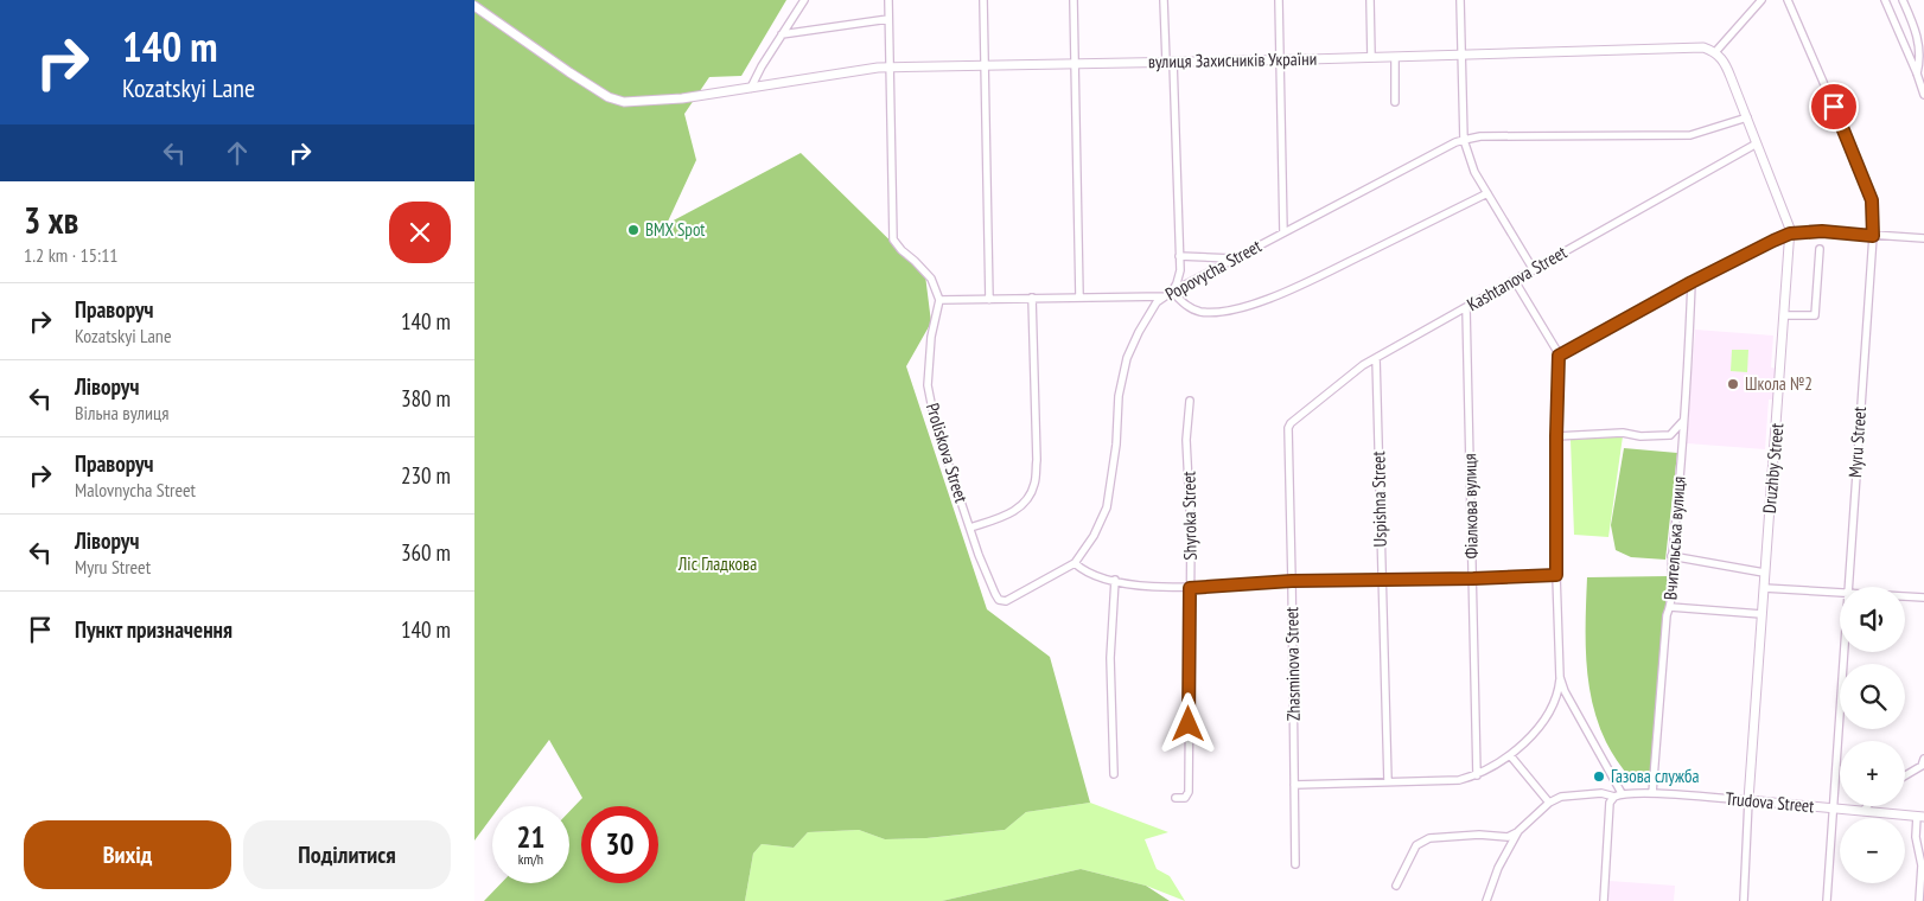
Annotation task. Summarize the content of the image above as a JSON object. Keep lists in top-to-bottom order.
{
  "streets": {
    "street": [
      "вулиця Захисників України",
      "Popovycha Street",
      "Kashtanova Street",
      "Myru Street",
      "Proliskova Street",
      "Druzhby Street",
      "Uspishna Street",
      "Фіалкова вулиця",
      "Shyroka Street",
      "Вчительська вулиця",
      "Zhasminova Street",
      "Trudova Street"
    ]
  },
  "crossings": [
    ["вулиця Захисників України", "Druzhby Street"],
    ["Popovycha Street", "Proliskova Street"],
    ["Popovycha Street", "Druzhby Street"],
    ["Kashtanova Street", "Druzhby Street"],
    ["Kashtanova Street", "Uspishna Street"],
    ["Kashtanova Street", "Фіалкова вулиця"],
    ["Kashtanova Street", "Zhasminova Street"],
    ["Myru Street", "Trudova Street"],
    ["Druzhby Street", "Trudova Street"],
    ["Вчительська вулиця", "Trudova Street"]
  ],
  "parks": ["Ліс Гладкова"],
  "places": ["BMX Spot", "Школа №2", "Газова служба"],
  "page": {
    "turn": ["140 m", "Kozatskyi Lane"],
    "heading": ["3 хв", "1.2 km · 15:11"],
    "list": [
      {
        "name": "Праворуч",
        "note": "Kozatskyi Lane",
        "value": "140 m"
      },
      {
        "name": "Ліворуч",
        "note": "Вільна вулиця",
        "value": "380 m"
      },
      {
        "name": "Праворуч",
        "note": "Malovnycha Street",
        "value": "230 m"
      },
      {
        "name": "Ліворуч",
        "note": "Myru Street",
        "value": "360 m"
      },
      {
        "name": "Пункт призначення",
        "value": "140 m"
      }
    ],
    "map_buttons": ["+", "−"],
    "speed": "21 km/h",
    "limit": "30",
    "buttons": ["Вихід", "Поділитися"]
  }
}
